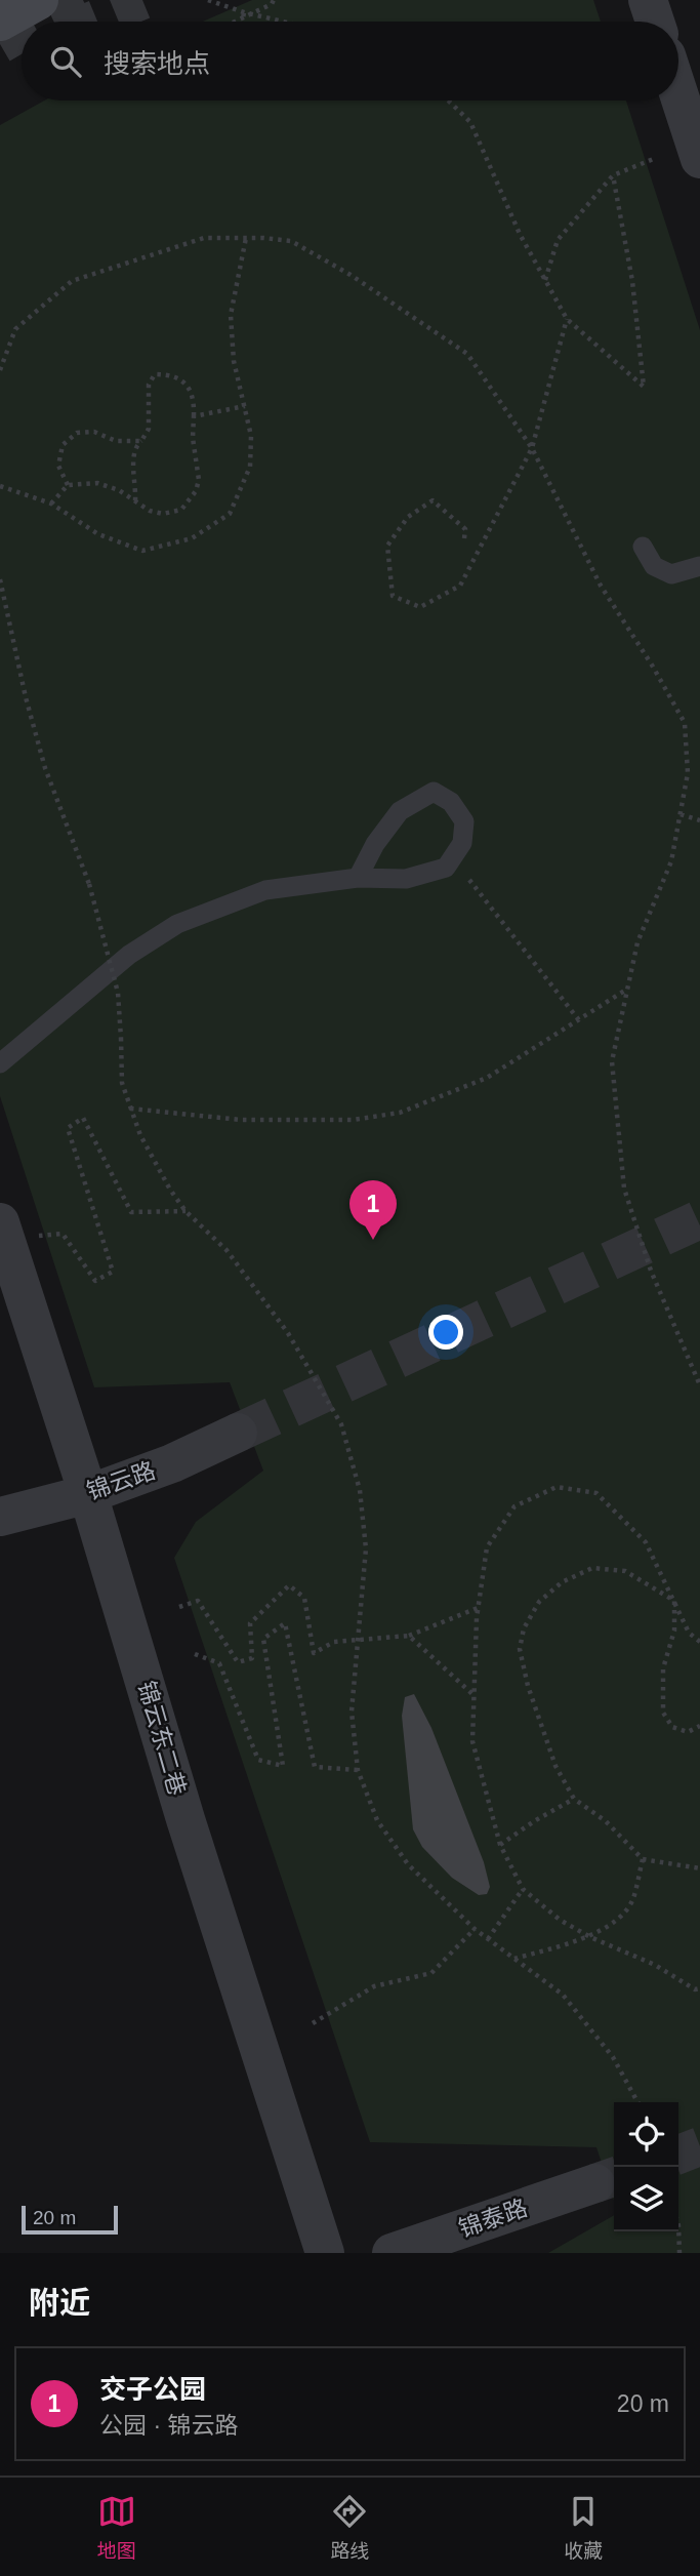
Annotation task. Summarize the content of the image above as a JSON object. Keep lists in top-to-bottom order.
{
  "streets": {
    "street": ["锦云路", "锦云东二巷", "锦泰路"]
  },
  "crossings": [
    ["锦云路", "锦云东二巷"]
  ],
  "scale_bar": "20 m",
  "page": {
    "search": "搜索地点",
    "pins": "1",
    "scale": "20 m",
    "heading": "附近",
    "list": [
      {
        "mark": "1",
        "name": "交子公园",
        "note": "公园 · 锦云路",
        "value": "20 m"
      }
    ],
    "nav": ["地图", "路线", "收藏"]
  }
}
